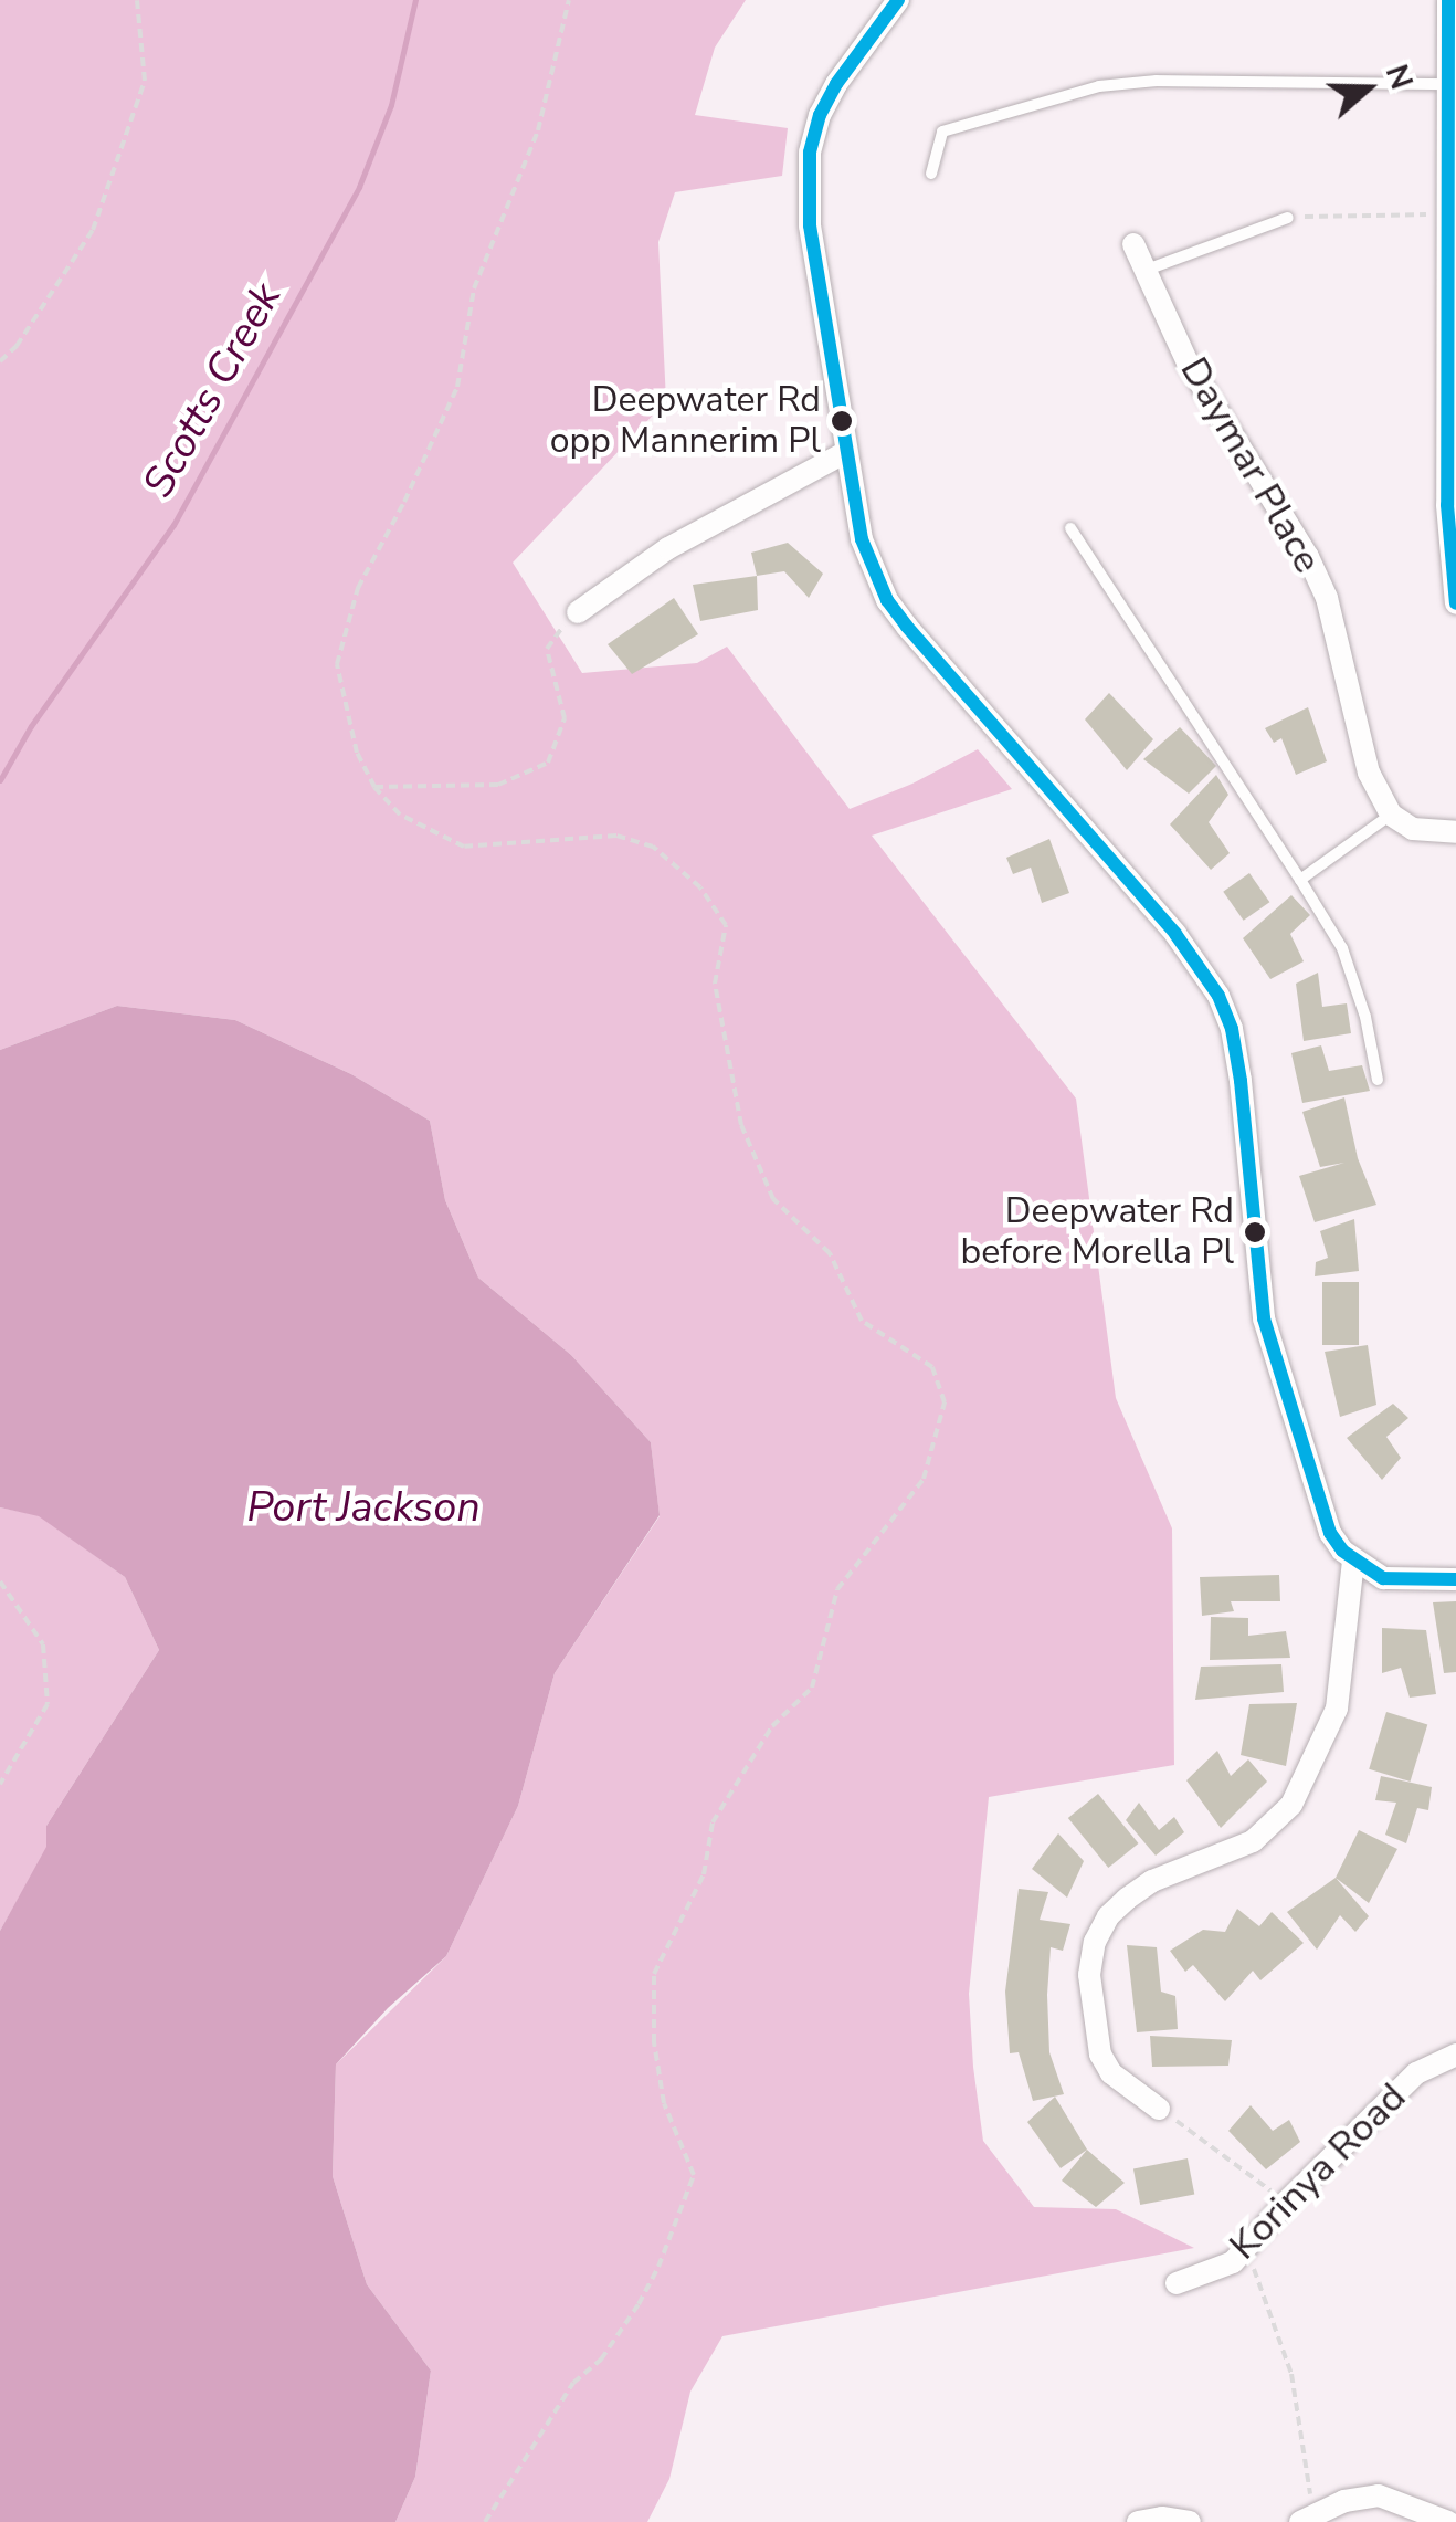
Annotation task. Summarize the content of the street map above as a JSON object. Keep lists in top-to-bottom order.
{
  "streets": {
    "street": ["Daymar Place", "Korinya Road"]
  },
  "water": ["Scotts Creek", "Port Jackson"],
  "places": ["Deepwater Rd opp Mannerim Pl", "Deepwater Rd before Morella Pl"],
  "north": "right"
}
